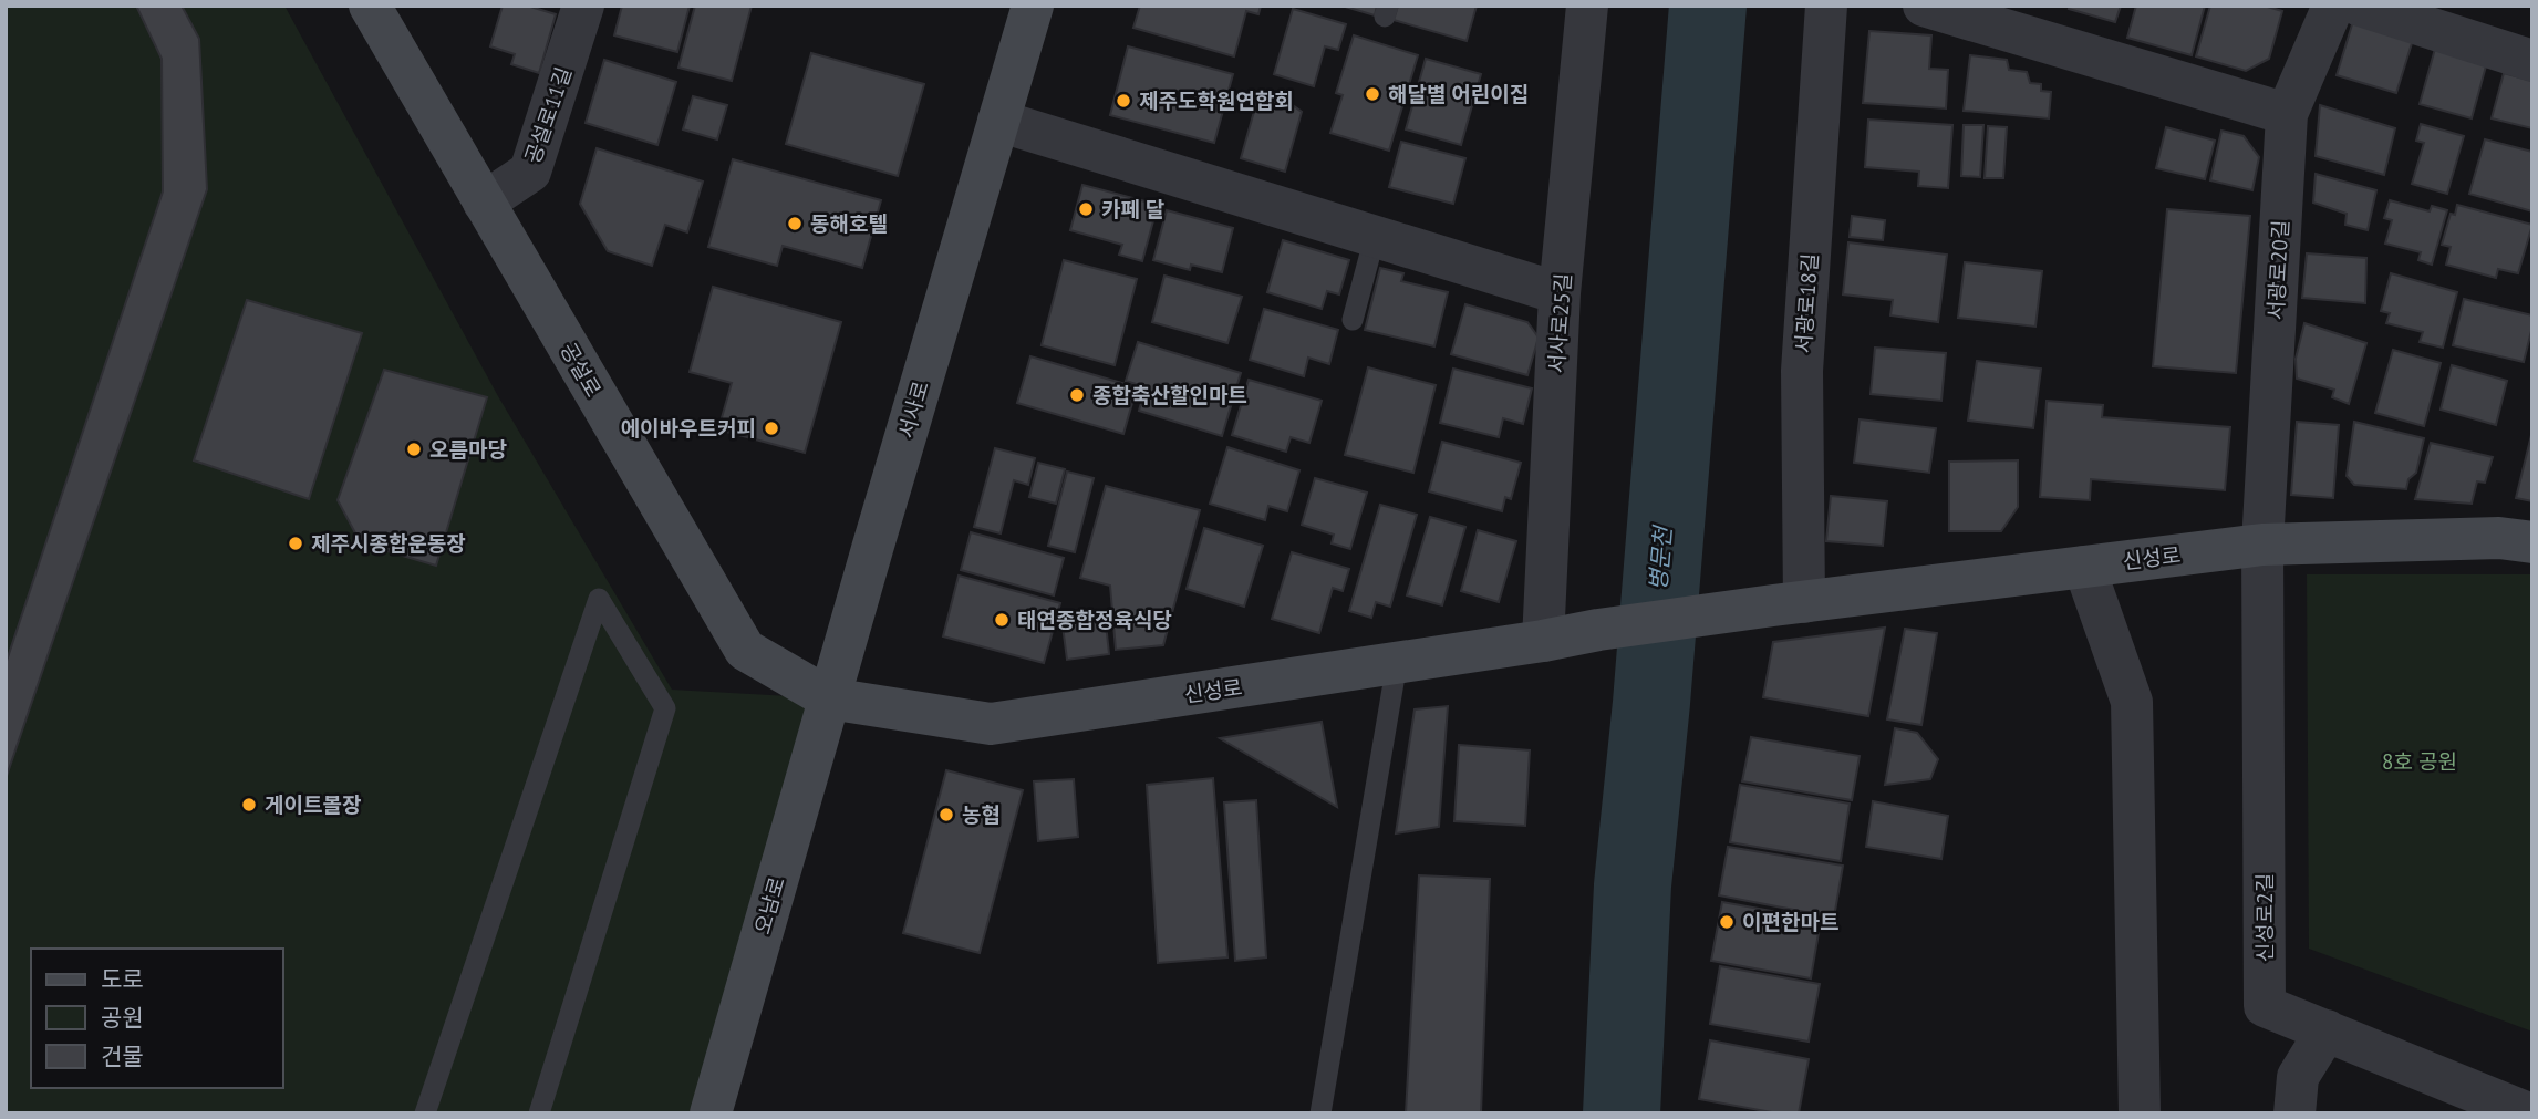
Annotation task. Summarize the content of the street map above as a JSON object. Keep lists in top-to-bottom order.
{
  "streets": {
    "street": [
      "공설로11길",
      "서광로20길",
      "서광로18길",
      "서사로25길",
      "공설로",
      "서사로",
      "신성로",
      "오남로",
      "신성로2길"
    ]
  },
  "crossings": [
    ["공설로11길", "공설로"],
    ["서광로20길", "신성로"],
    ["서광로20길", "신성로2길"],
    ["서광로18길", "신성로"],
    ["서사로25길", "신성로"],
    ["공설로", "서사로"],
    ["공설로", "신성로"],
    ["공설로", "오남로"],
    ["서사로", "신성로"],
    ["서사로", "오남로"],
    ["신성로", "오남로"],
    ["신성로", "신성로2길"]
  ],
  "water": ["병문천"],
  "parks": ["8호 공원"],
  "places": [
    "해달별 어린이집",
    "제주도학원연합회",
    "카페 달",
    "동해호텔",
    "종합축산할인마트",
    "에이바우트커피",
    "오름마당",
    "제주시종합운동장",
    "태연종합정육식당",
    "게이트볼장",
    "농협",
    "이편한마트"
  ],
  "legend": ["도로", "공원", "건물"]
}
